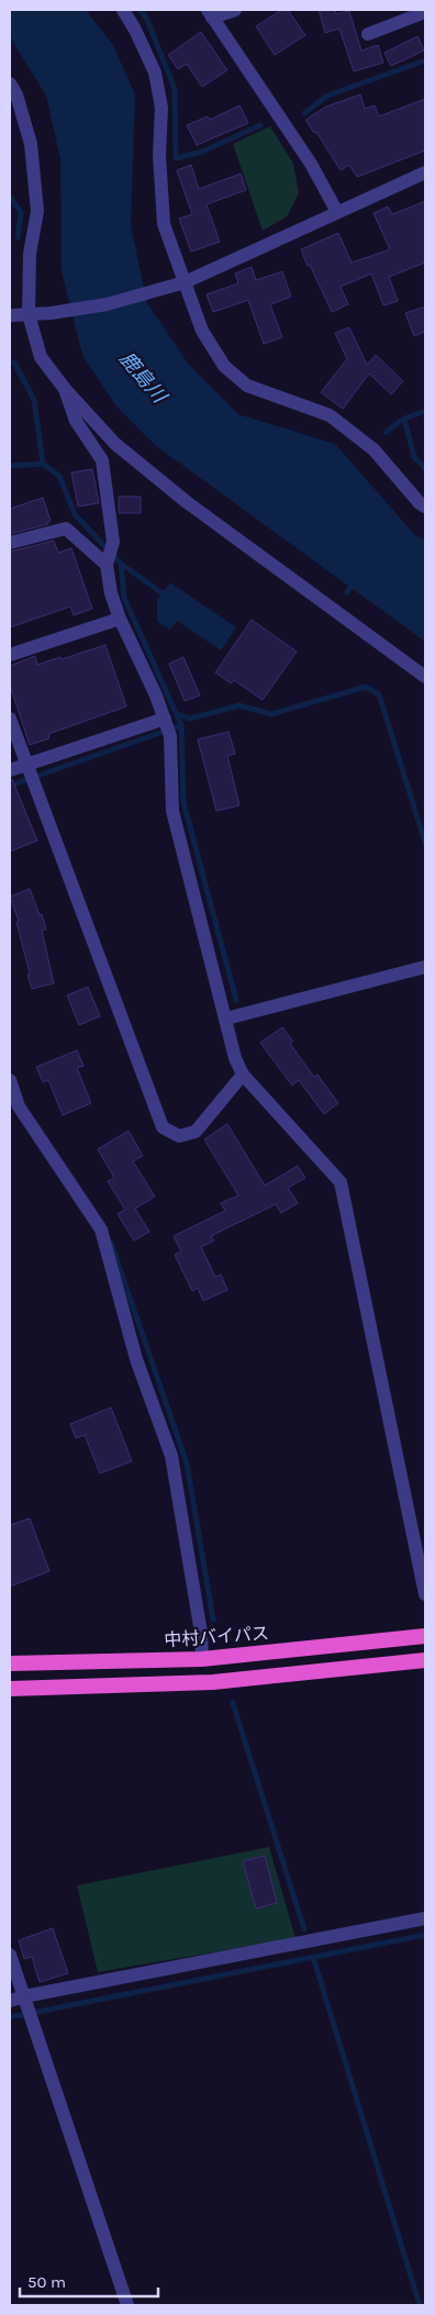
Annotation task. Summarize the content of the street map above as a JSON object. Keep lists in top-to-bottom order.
{
  "streets": {
    "highway": ["中村バイパス"]
  },
  "water": ["鹿島川"],
  "scale_bar": "50 m"
}
